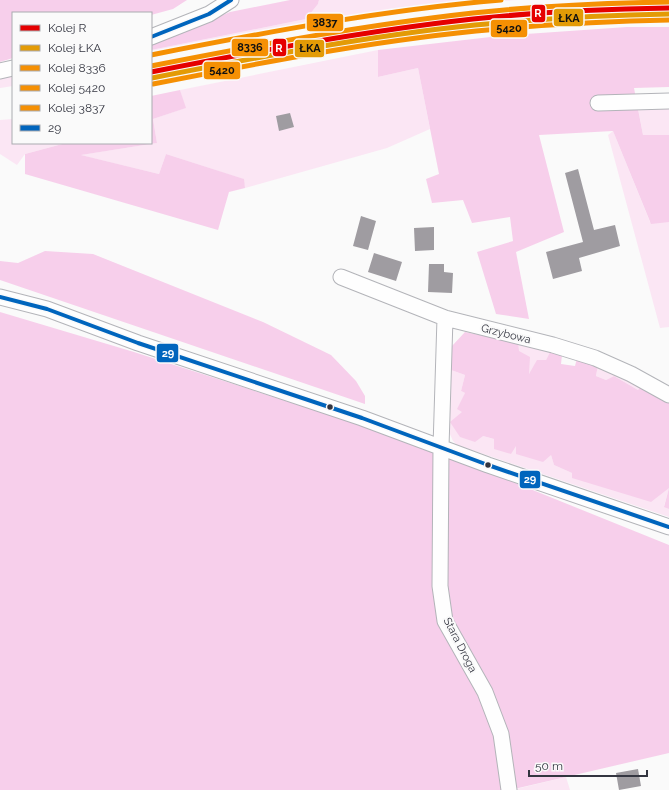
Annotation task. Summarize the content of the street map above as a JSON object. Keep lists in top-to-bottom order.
{
  "streets": {
    "street": ["Grzybowa", "Stara Droga"]
  },
  "crossings": [
    ["Grzybowa", "Stara Droga"]
  ],
  "lines": [
    "rail line 3837",
    "transit line 29",
    "rail line 8336",
    "rail line R",
    "rail line ŁKA",
    "rail line 5420"
  ],
  "legend": [
    "Kolej R",
    "Kolej ŁKA",
    "Kolej 8336",
    "Kolej 5420",
    "Kolej 3837",
    "29"
  ],
  "scale_bar": "50 m"
}
